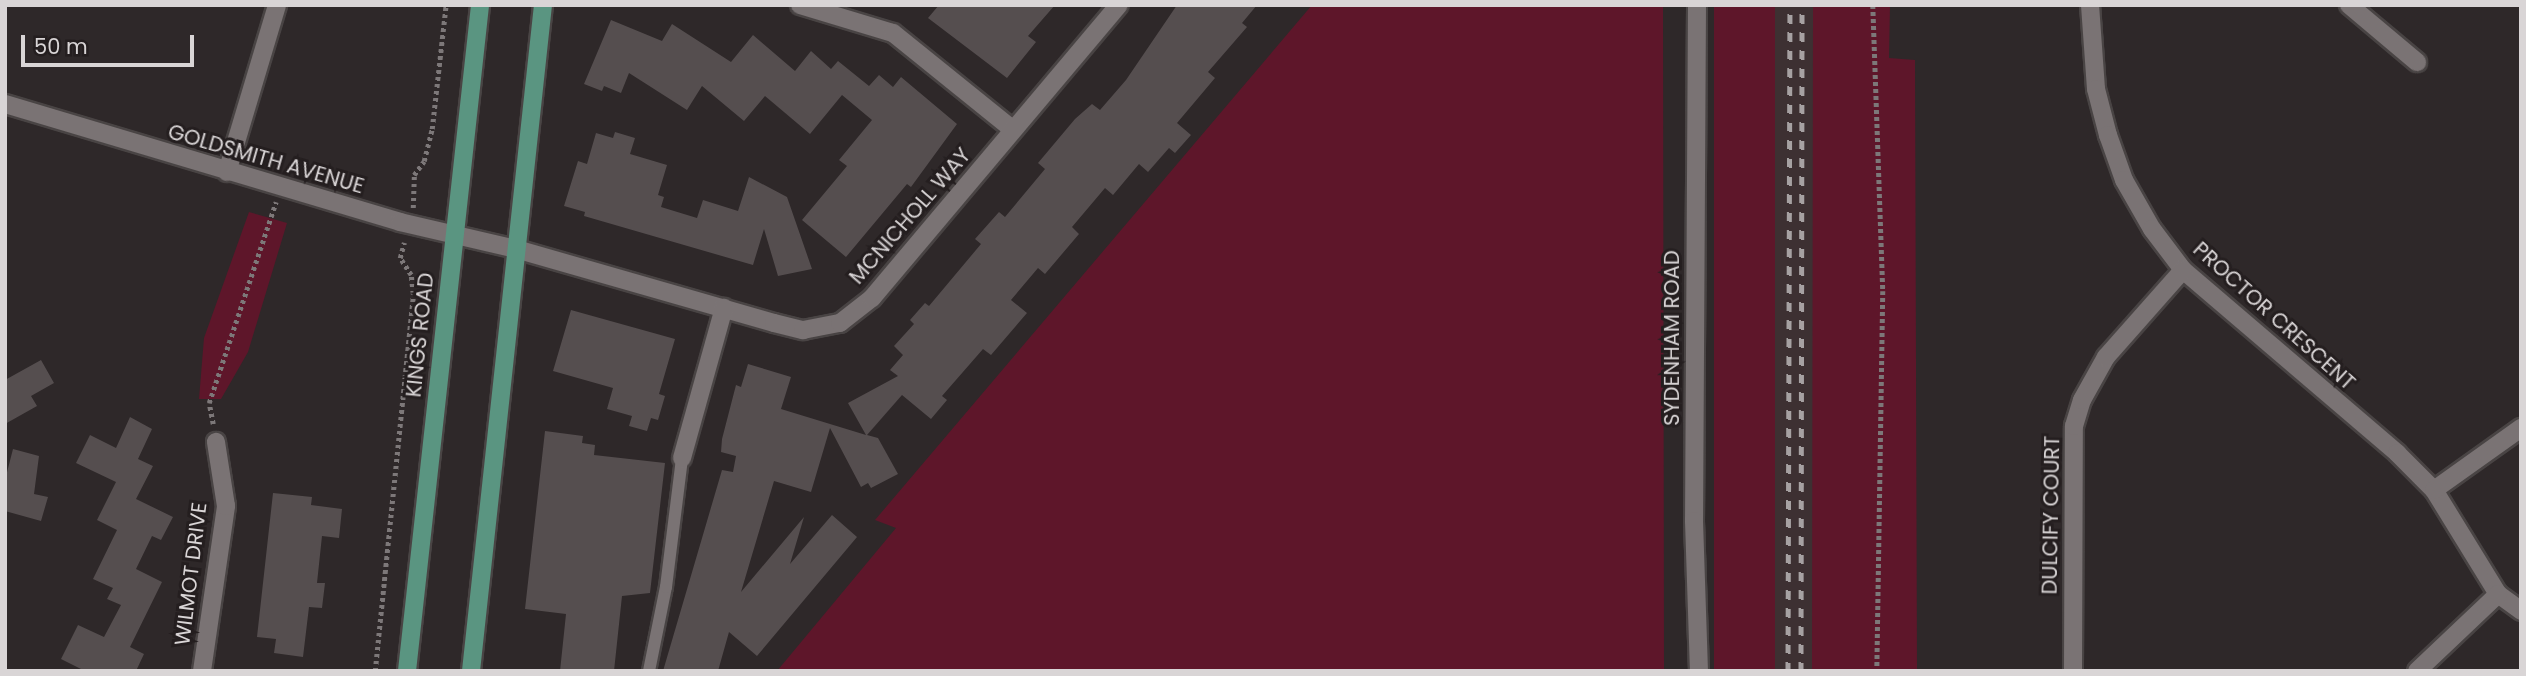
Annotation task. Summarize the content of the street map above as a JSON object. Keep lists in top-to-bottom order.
{
  "streets": {
    "main road": ["KINGS ROAD"],
    "street": [
      "GOLDSMITH AVENUE",
      "MCNICHOLL WAY",
      "PROCTOR CRESCENT",
      "SYDENHAM ROAD",
      "DULCIFY COURT",
      "WILMOT DRIVE"
    ]
  },
  "crossings": [
    ["GOLDSMITH AVENUE", "MCNICHOLL WAY"],
    ["GOLDSMITH AVENUE", "KINGS ROAD"],
    ["PROCTOR CRESCENT", "DULCIFY COURT"]
  ],
  "scale_bar": "50 m"
}
